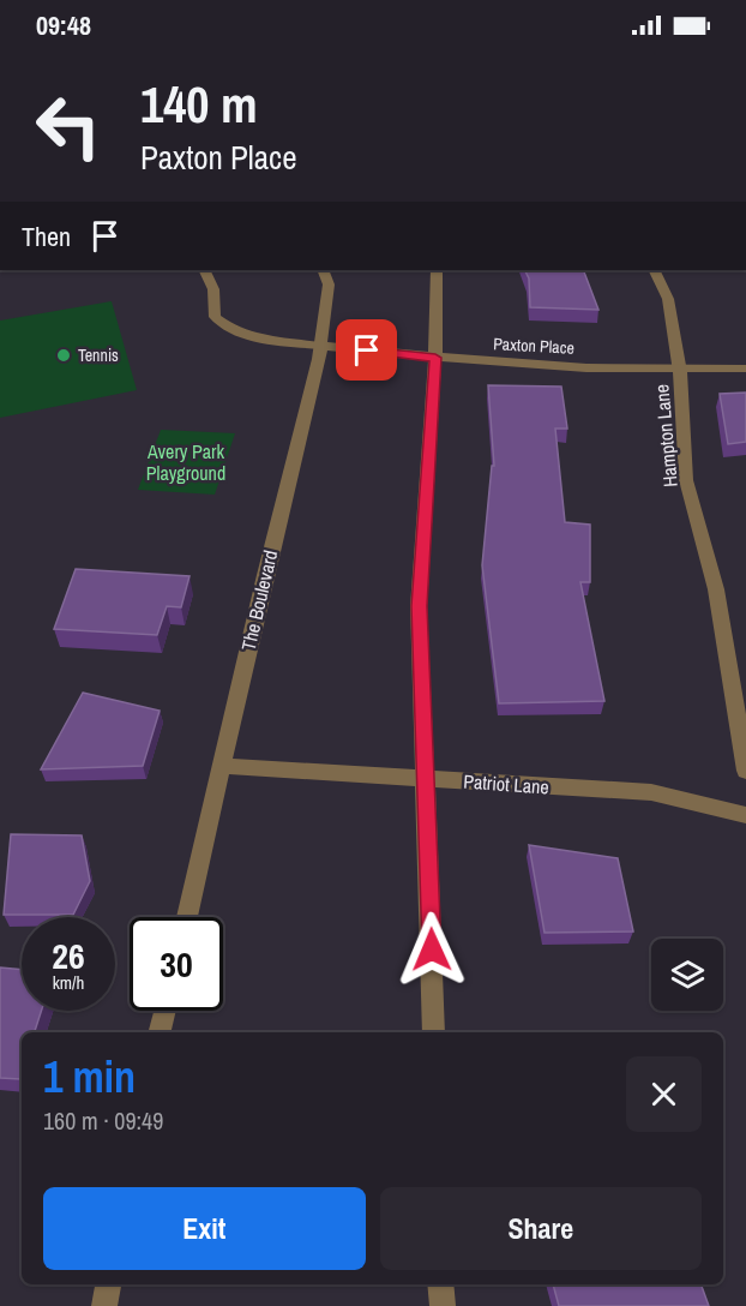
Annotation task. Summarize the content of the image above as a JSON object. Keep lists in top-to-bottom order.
{
  "streets": {
    "street": [
      "Paxton Place",
      "Hampton Lane",
      "The Boulevard",
      "Patriot Lane"
    ]
  },
  "crossings": [
    ["Paxton Place", "Hampton Lane"],
    ["Paxton Place", "The Boulevard"],
    ["The Boulevard", "Patriot Lane"]
  ],
  "parks": ["Avery Park Playground"],
  "places": ["Tennis"],
  "page": {
    "status": "09:48",
    "turn": ["140 m", "Paxton Place"],
    "then": "Then",
    "speed": "26 km/h",
    "limit": "30",
    "heading": ["1 min", "160 m · 09:49"],
    "buttons": ["Exit", "Share"]
  }
}
